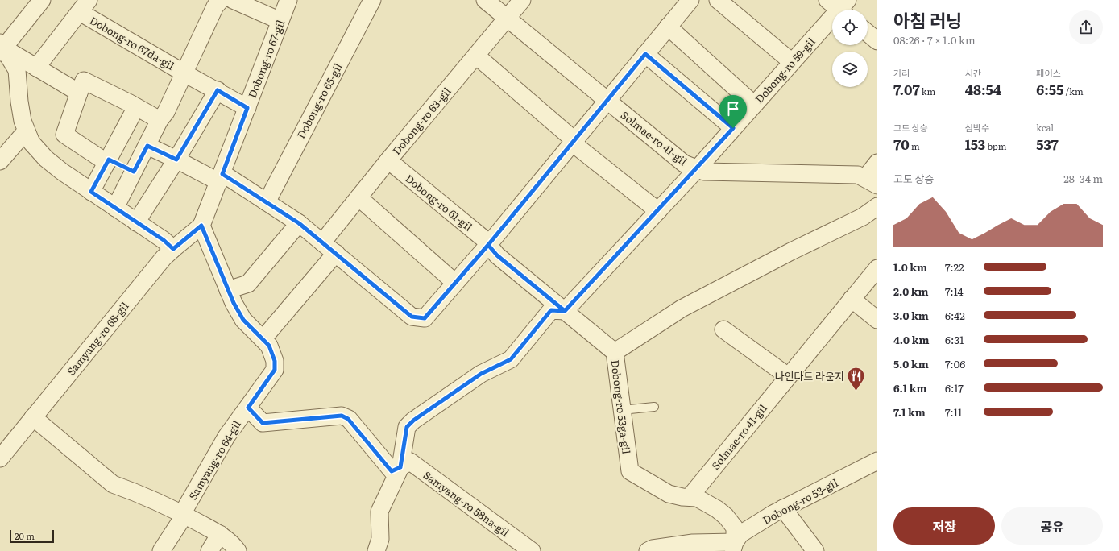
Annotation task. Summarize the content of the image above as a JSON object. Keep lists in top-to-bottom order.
{
  "streets": {
    "street": [
      "Dobong-ro 67da-gil",
      "Dobong-ro 67-gil",
      "Dobong-ro 59-gil",
      "Dobong-ro 65-gil",
      "Dobong-ro 63-gil",
      "Solmae-ro 41-gil",
      "Dobong-ro 61-gil",
      "Samyang-ro 68-gil",
      "Dobong-ro 53ga-gil",
      "Samyang-ro 64-gil",
      "Dobong-ro 53-gil",
      "Samyang-ro 58na-gil"
    ]
  },
  "crossings": [
    ["Dobong-ro 67da-gil", "Dobong-ro 67-gil"],
    ["Dobong-ro 67-gil", "Samyang-ro 68-gil"],
    ["Dobong-ro 67-gil", "Samyang-ro 64-gil"],
    ["Dobong-ro 59-gil", "Solmae-ro 41-gil"],
    ["Dobong-ro 59-gil", "Dobong-ro 53ga-gil"],
    ["Dobong-ro 63-gil", "Solmae-ro 41-gil"],
    ["Dobong-ro 63-gil", "Dobong-ro 61-gil"],
    ["Solmae-ro 41-gil", "Dobong-ro 53ga-gil"],
    ["Dobong-ro 61-gil", "Dobong-ro 53ga-gil"],
    ["Samyang-ro 68-gil", "Samyang-ro 64-gil"],
    ["Dobong-ro 53ga-gil", "Dobong-ro 53-gil"],
    ["Samyang-ro 64-gil", "Samyang-ro 58na-gil"]
  ],
  "places": {
    "restaurant": ["나인다트 라운지"]
  },
  "scale_bar": "20 m",
  "page": {
    "heading": ["아침 러닝", "08:26 · 7 × 1.0 km"],
    "stats": [
      ["거리", "7.07 km"],
      ["시간", "48:54"],
      ["페이스", "6:55 /km"],
      ["고도 상승", "70 m"],
      ["심박수", "153 bpm"],
      ["kcal", "537"]
    ],
    "chart": ["고도 상승", "28–34 m"],
    "list": [
      {
        "name": "1.0 km",
        "note": "7:22"
      },
      {
        "name": "2.0 km",
        "note": "7:14"
      },
      {
        "name": "3.0 km",
        "note": "6:42"
      },
      {
        "name": "4.0 km",
        "note": "6:31"
      },
      {
        "name": "5.0 km",
        "note": "7:06"
      },
      {
        "name": "6.1 km",
        "note": "6:17"
      },
      {
        "name": "7.1 km",
        "note": "7:11"
      }
    ],
    "buttons": ["저장", "공유"],
    "scale": "20 m"
  }
}
